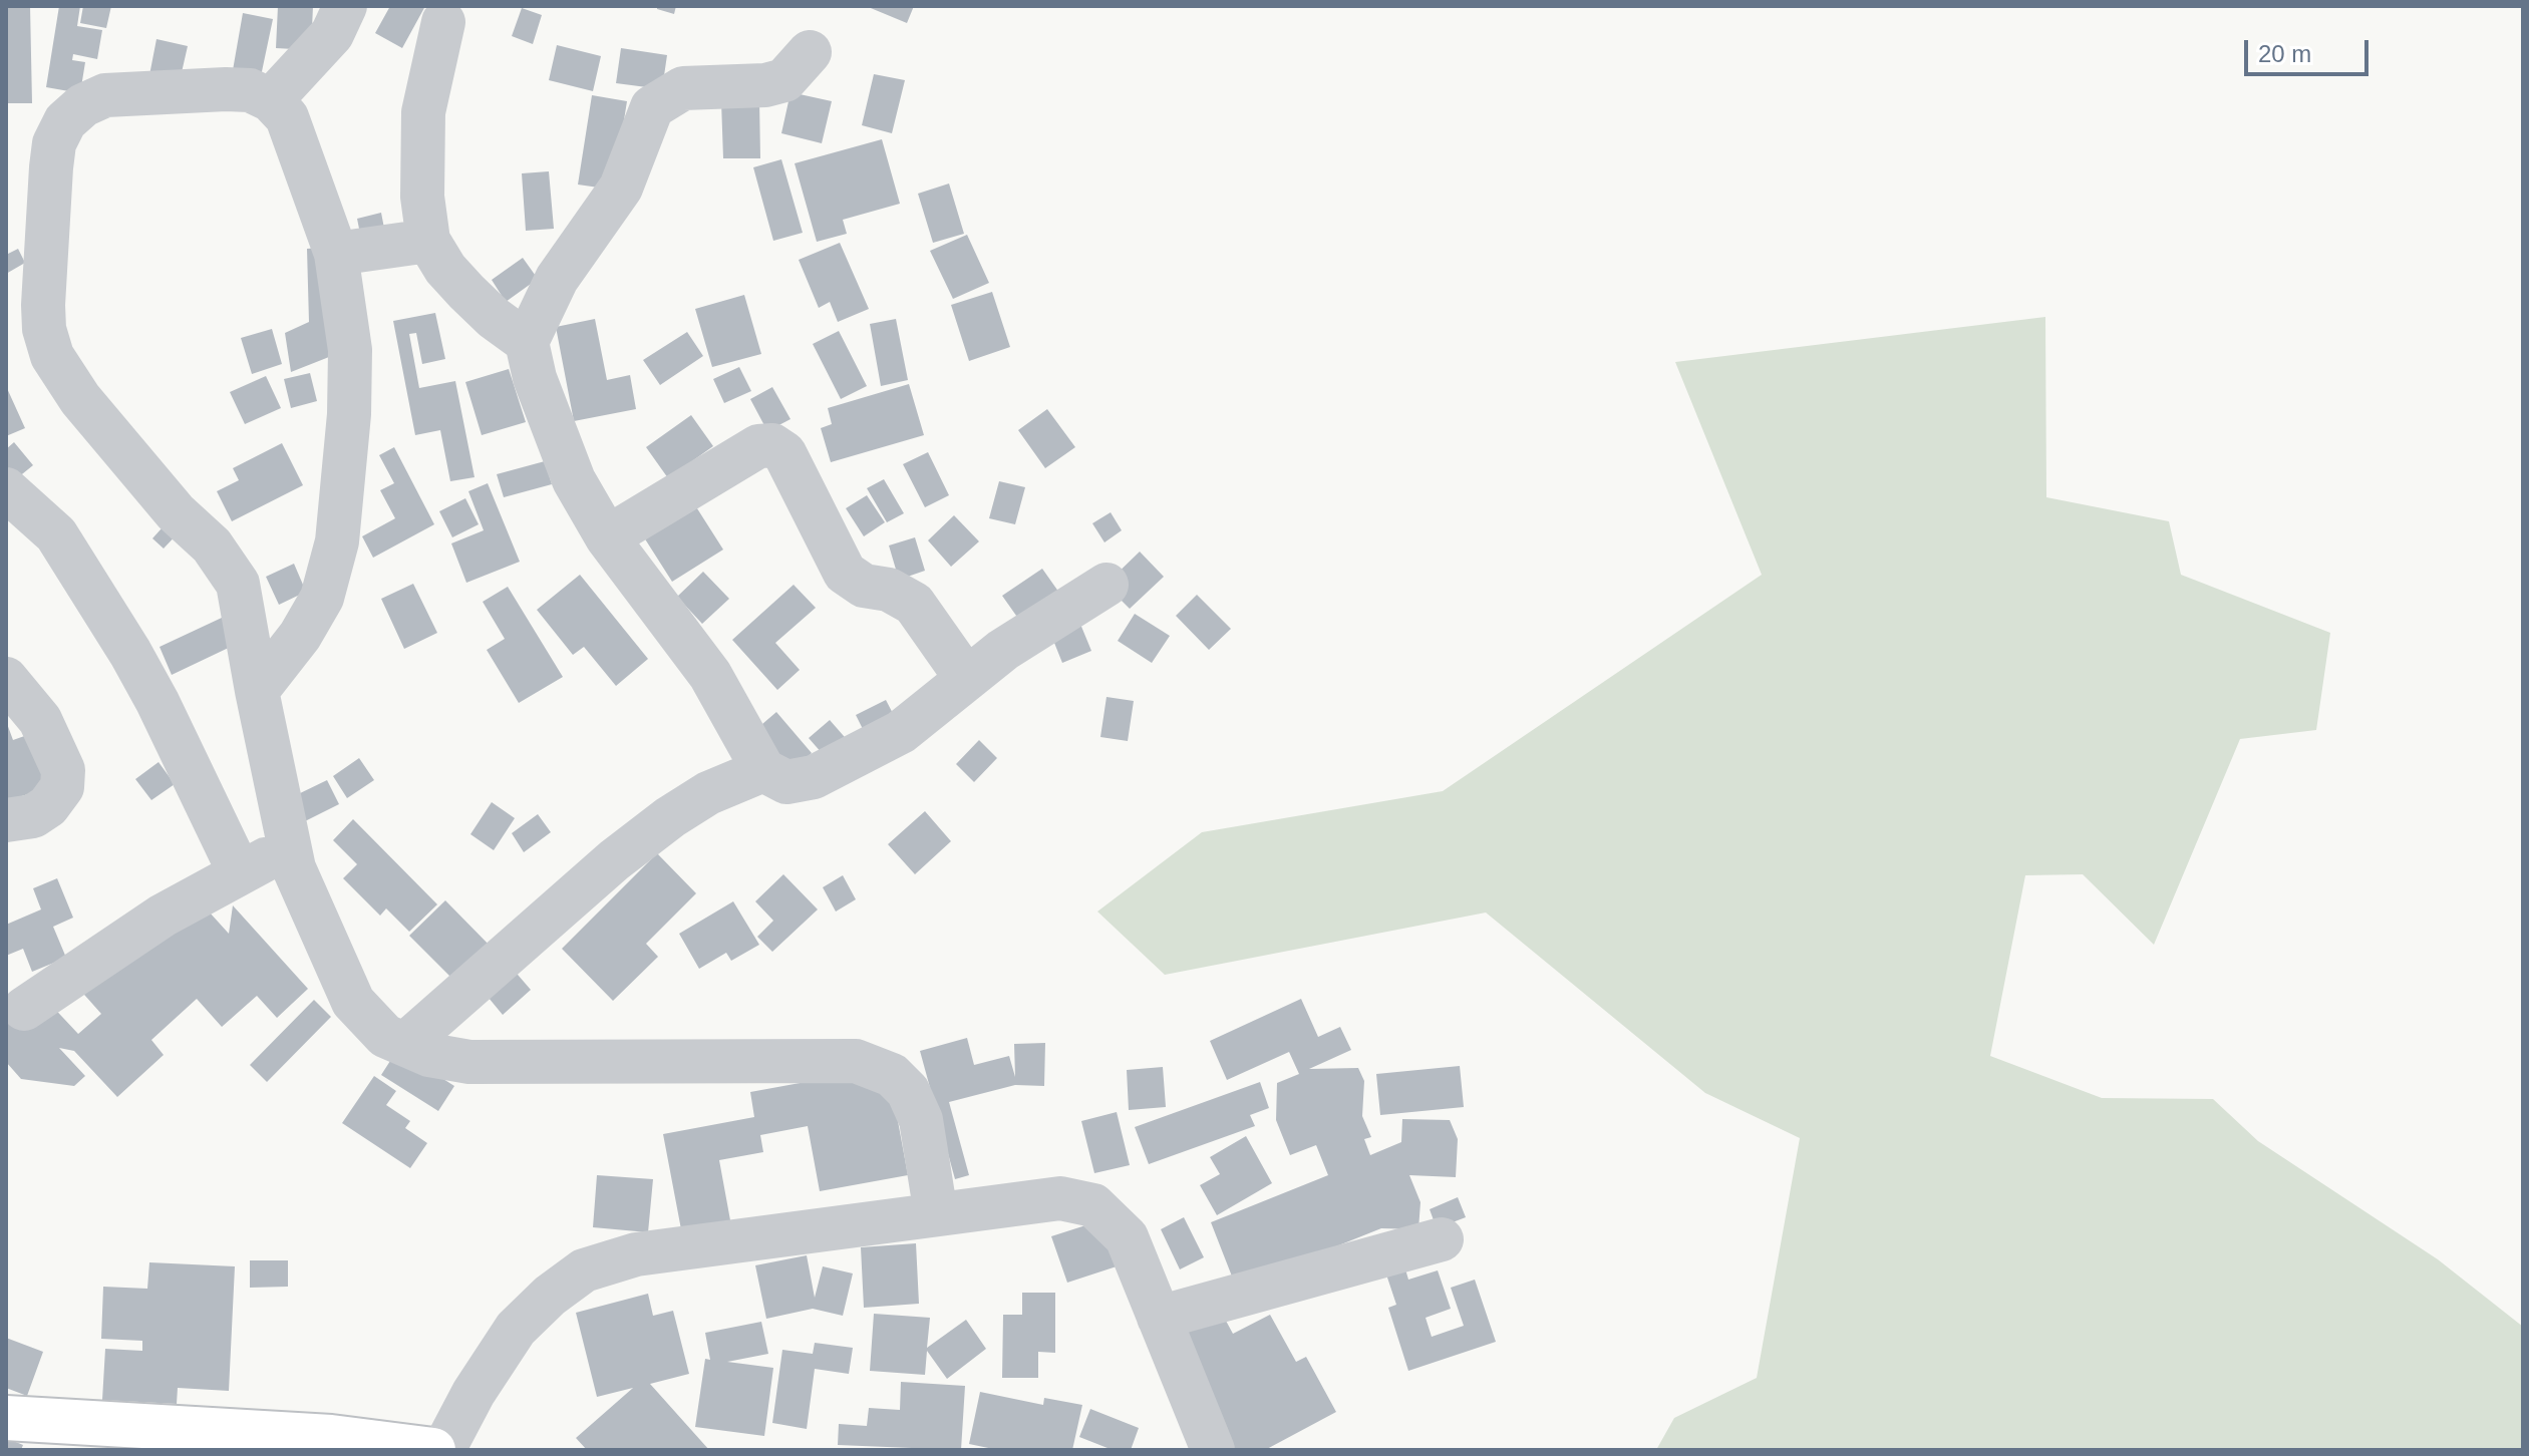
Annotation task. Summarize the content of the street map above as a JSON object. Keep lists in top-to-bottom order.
{
  "scale_bar": "20 m"
}
